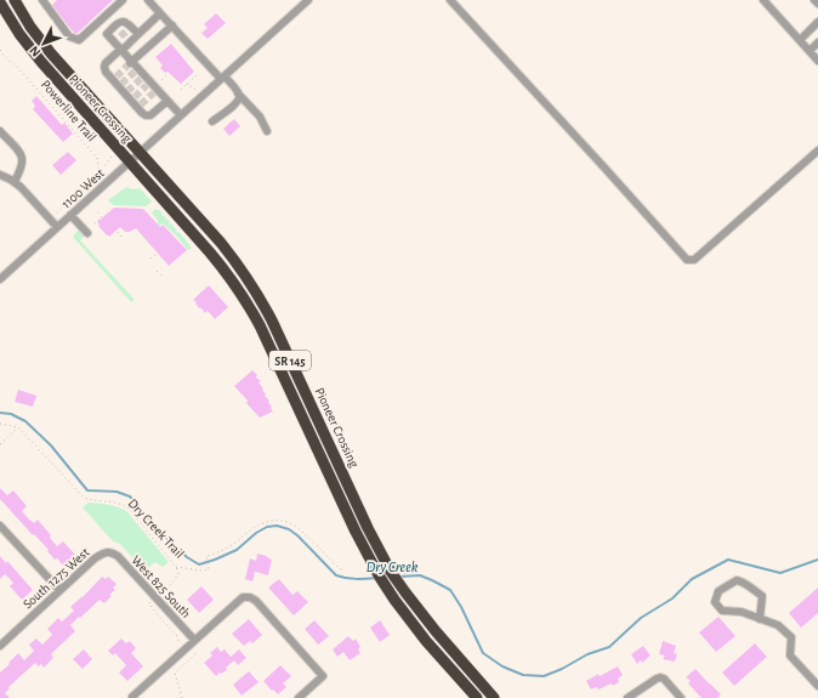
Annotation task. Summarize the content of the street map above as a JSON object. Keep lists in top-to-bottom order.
{
  "streets": {
    "highway": ["Pioneer Crossing", "SR 145"],
    "street": ["1100 West", "South 1275 West", "West 825 South"],
    "path": ["Powerline Trail", "Dry Creek Trail"]
  },
  "crossings": [
    ["Pioneer Crossing", "1100 West"],
    ["South 1275 West", "West 825 South"]
  ],
  "water": ["Dry Creek"],
  "north": "bottom left"
}
